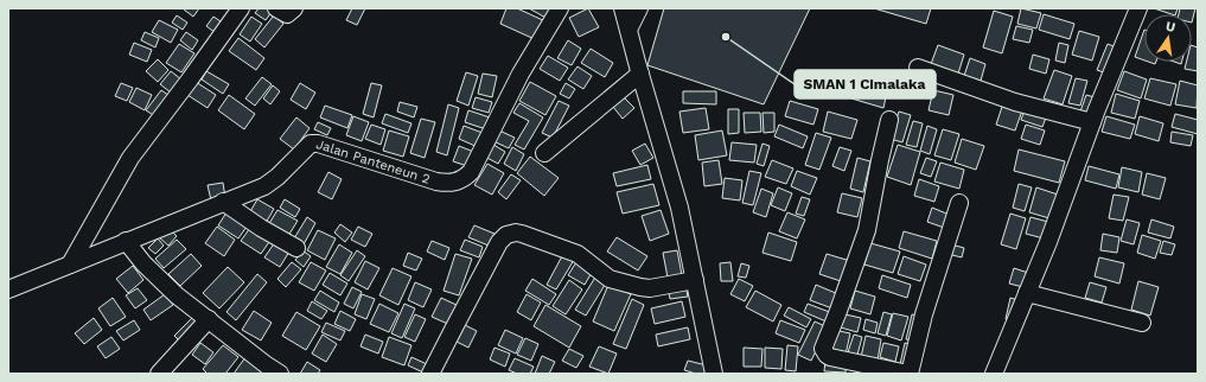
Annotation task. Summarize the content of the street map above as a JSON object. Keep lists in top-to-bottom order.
{
  "streets": {
    "street": ["Jalan Panteneun 2"]
  },
  "places": ["SMAN 1 Cimalaka"],
  "north": "top"
}
